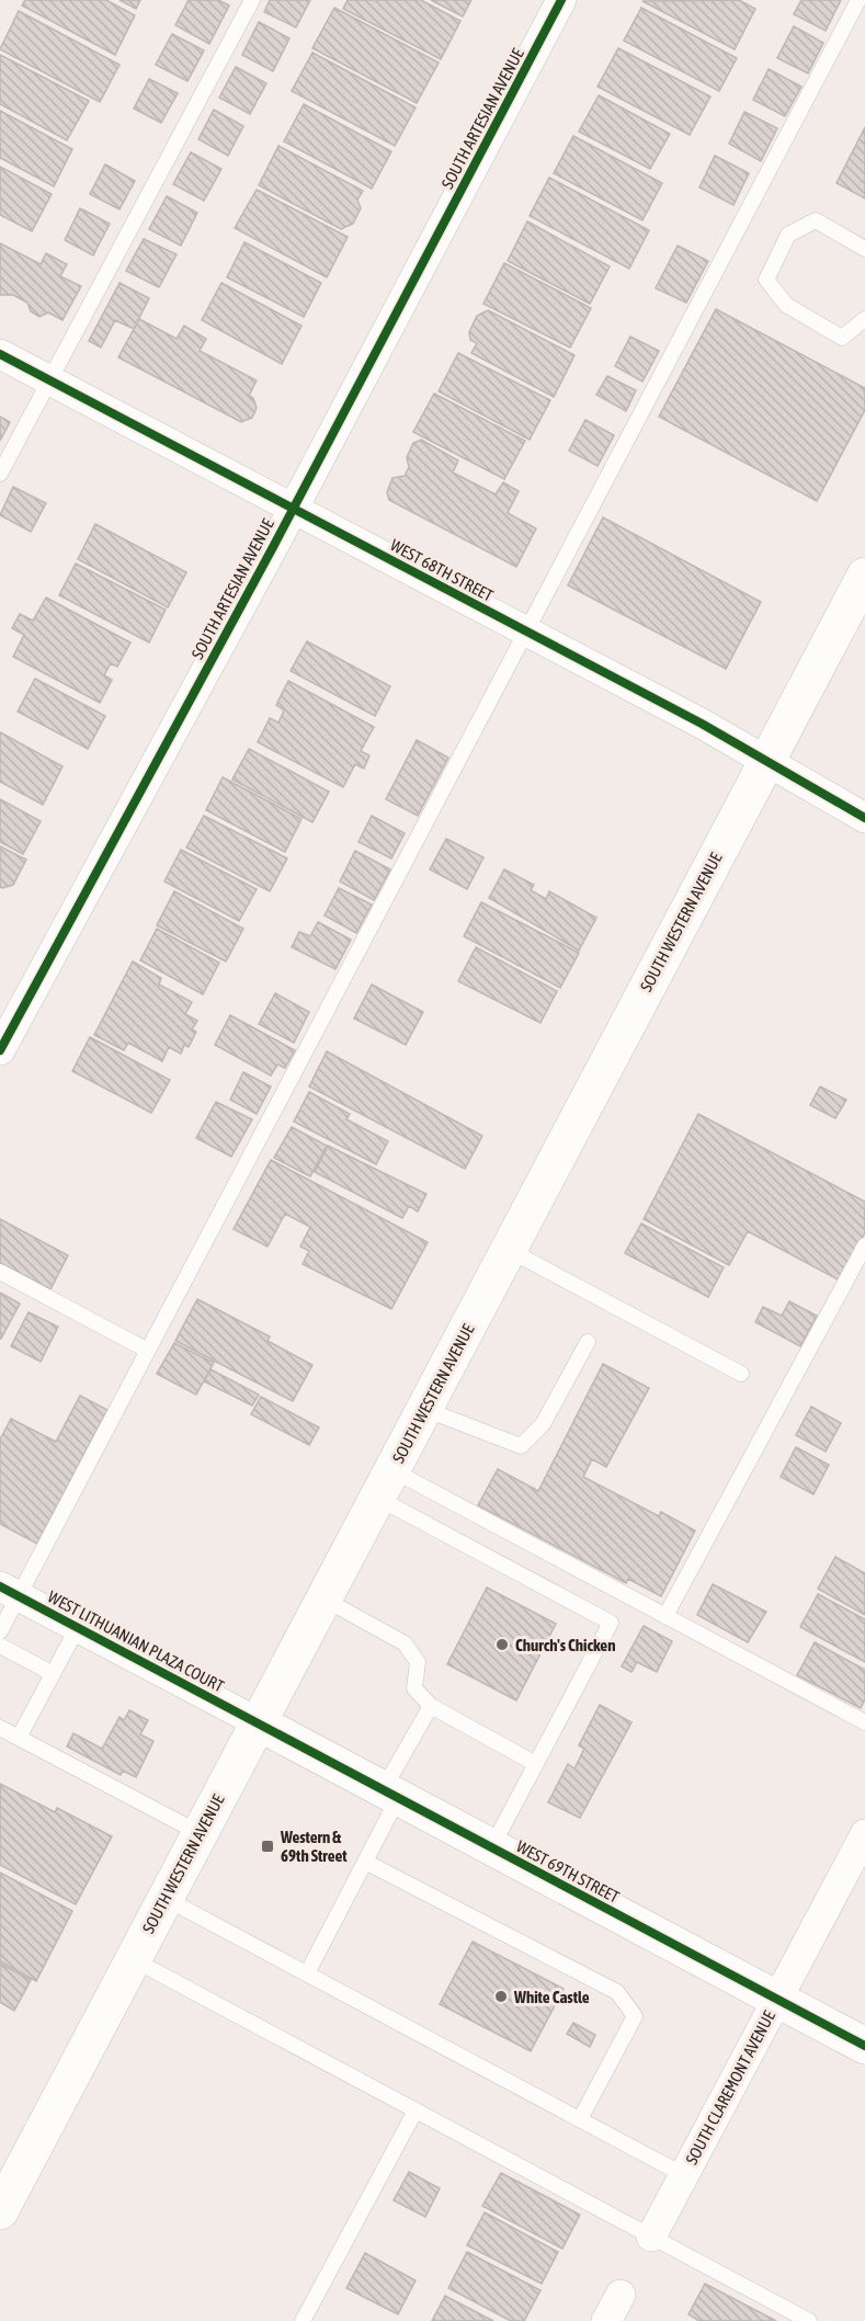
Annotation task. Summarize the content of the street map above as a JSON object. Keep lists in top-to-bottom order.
{
  "streets": {
    "main road": ["SOUTH WESTERN AVENUE", "WEST 69TH STREET"],
    "street": [
      "SOUTH ARTESIAN AVENUE",
      "WEST 68TH STREET",
      "WEST LITHUANIAN PLAZA COURT",
      "SOUTH CLAREMONT AVENUE"
    ]
  },
  "crossings": [
    ["SOUTH ARTESIAN AVENUE", "WEST 68TH STREET"],
    ["WEST 68TH STREET", "SOUTH WESTERN AVENUE"],
    ["SOUTH WESTERN AVENUE", "WEST LITHUANIAN PLAZA COURT"],
    ["SOUTH WESTERN AVENUE", "WEST 69TH STREET"],
    ["WEST LITHUANIAN PLAZA COURT", "WEST 69TH STREET"],
    ["WEST 69TH STREET", "SOUTH CLAREMONT AVENUE"]
  ],
  "places": {
    "other": ["Church's Chicken", "White Castle"],
    "transit": ["Western & 69th Street"]
  }
}
